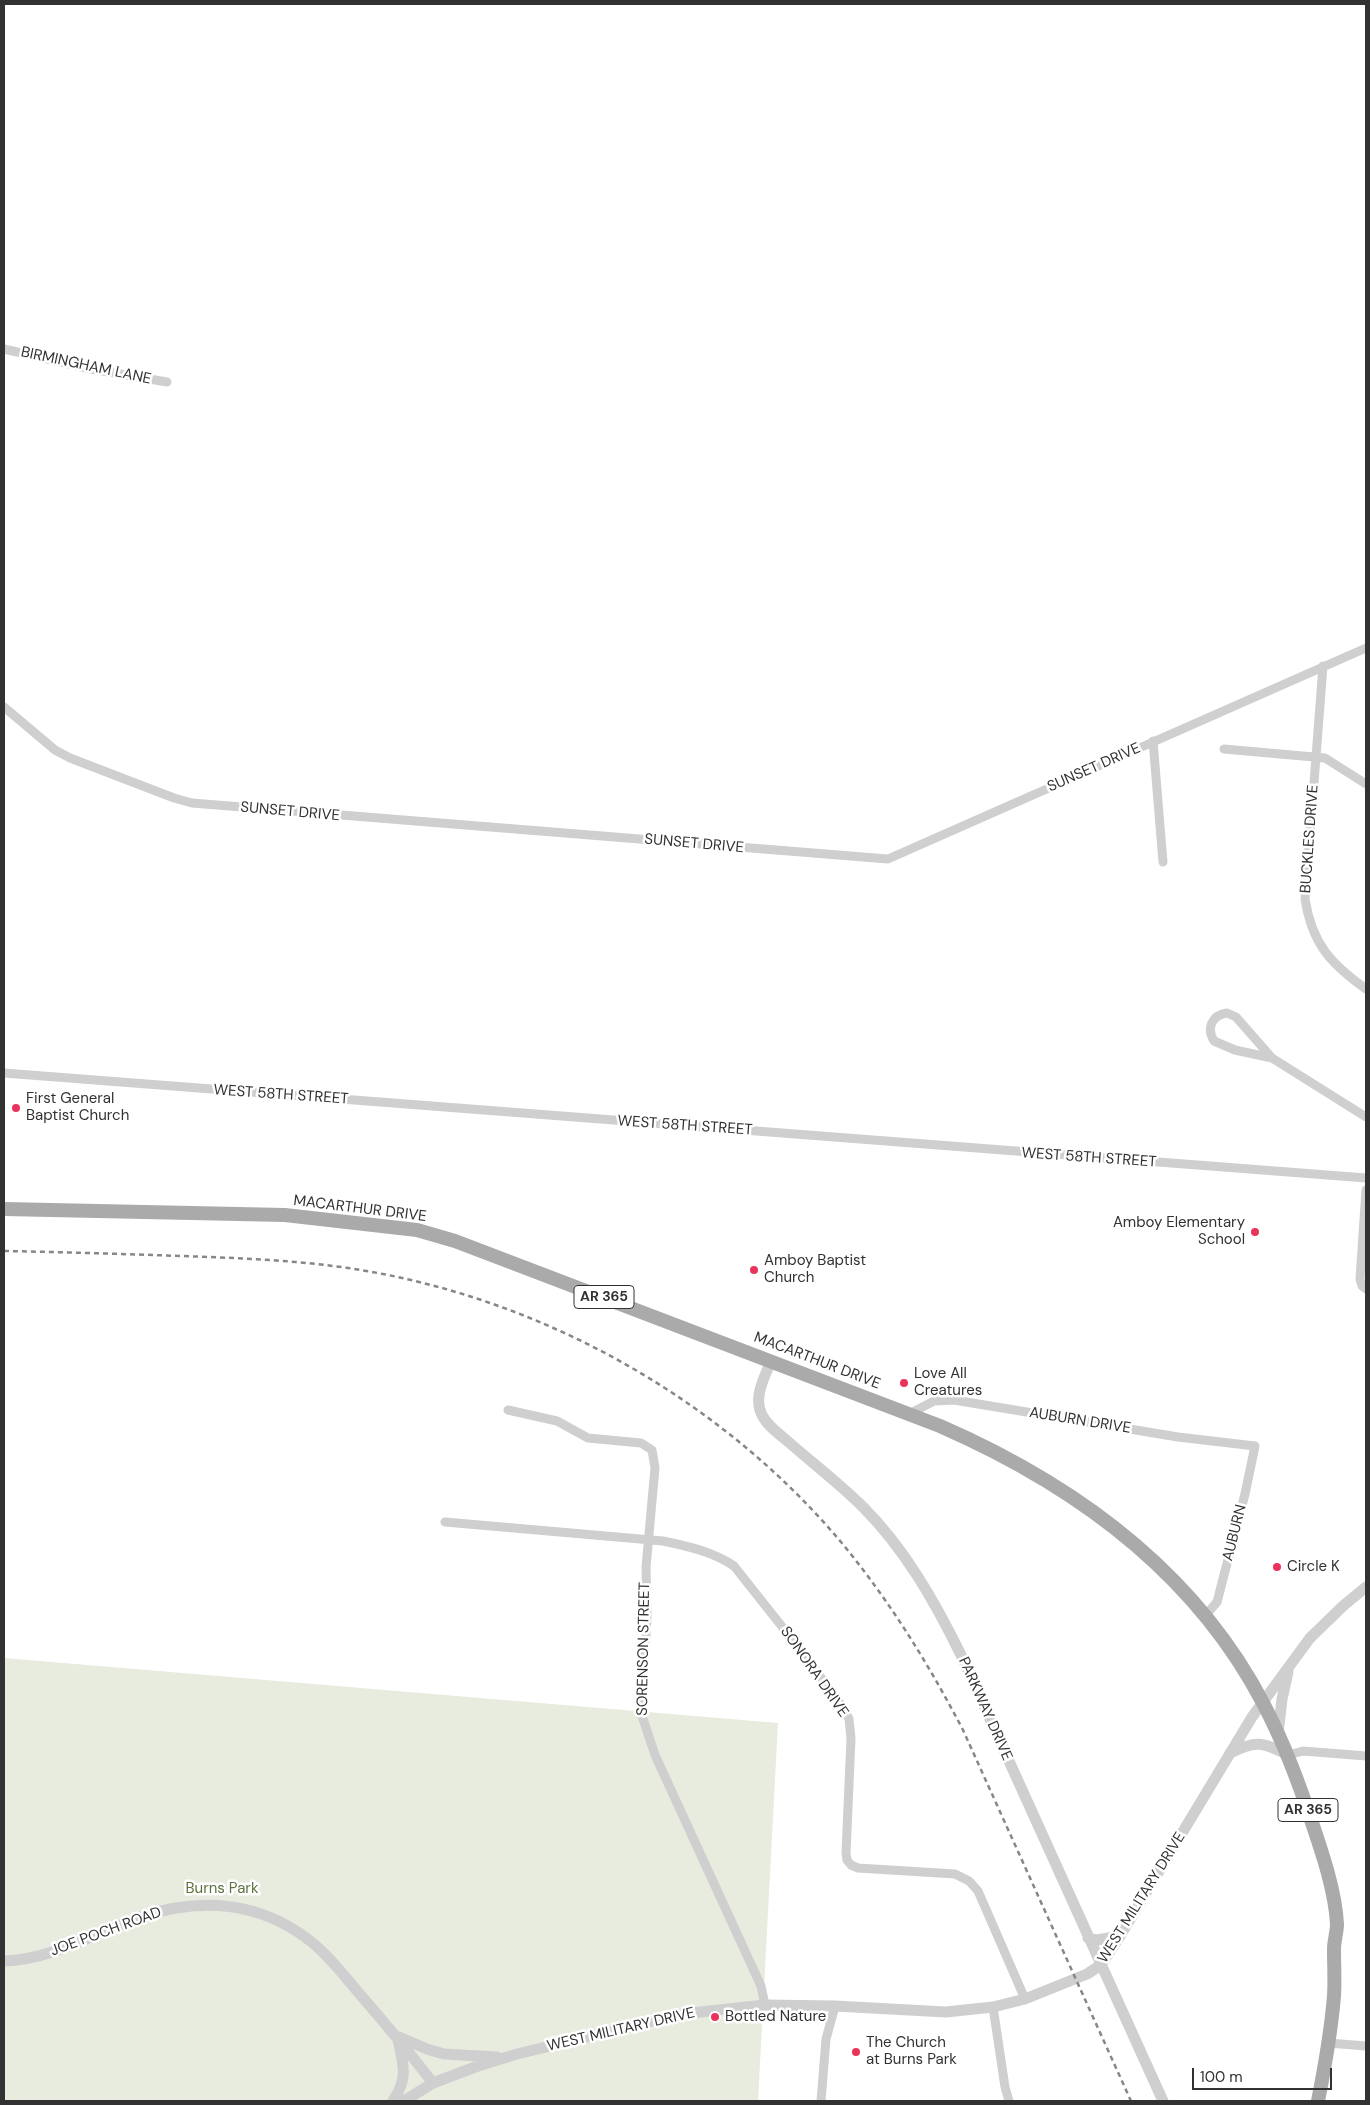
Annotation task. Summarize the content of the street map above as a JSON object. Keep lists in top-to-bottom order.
{
  "streets": {
    "main road": ["MACARTHUR DRIVE", "AR 365"],
    "street": [
      "BIRMINGHAM LANE",
      "SUNSET DRIVE",
      "BUCKLES DRIVE",
      "WEST 58TH STREET",
      "AUBURN DRIVE",
      "AUBURN",
      "SORENSON STREET",
      "SONORA DRIVE",
      "PARKWAY DRIVE",
      "WEST MILITARY DRIVE",
      "JOE POCH ROAD"
    ]
  },
  "crossings": [
    ["SUNSET DRIVE", "BUCKLES DRIVE"],
    ["MACARTHUR DRIVE", "AUBURN DRIVE"],
    ["MACARTHUR DRIVE", "AUBURN"],
    ["MACARTHUR DRIVE", "PARKWAY DRIVE"],
    ["MACARTHUR DRIVE", "WEST MILITARY DRIVE"],
    ["AUBURN DRIVE", "AUBURN"],
    ["SORENSON STREET", "SONORA DRIVE"],
    ["SORENSON STREET", "WEST MILITARY DRIVE"],
    ["SONORA DRIVE", "WEST MILITARY DRIVE"],
    ["PARKWAY DRIVE", "WEST MILITARY DRIVE"],
    ["WEST MILITARY DRIVE", "JOE POCH ROAD"]
  ],
  "parks": ["Burns Park"],
  "places": [
    "First General Baptist Church",
    "Amboy Elementary School",
    "Amboy Baptist Church",
    "Love All Creatures",
    "Circle K",
    "Bottled Nature",
    "The Church at Burns Park"
  ],
  "scale_bar": "100 m"
}
